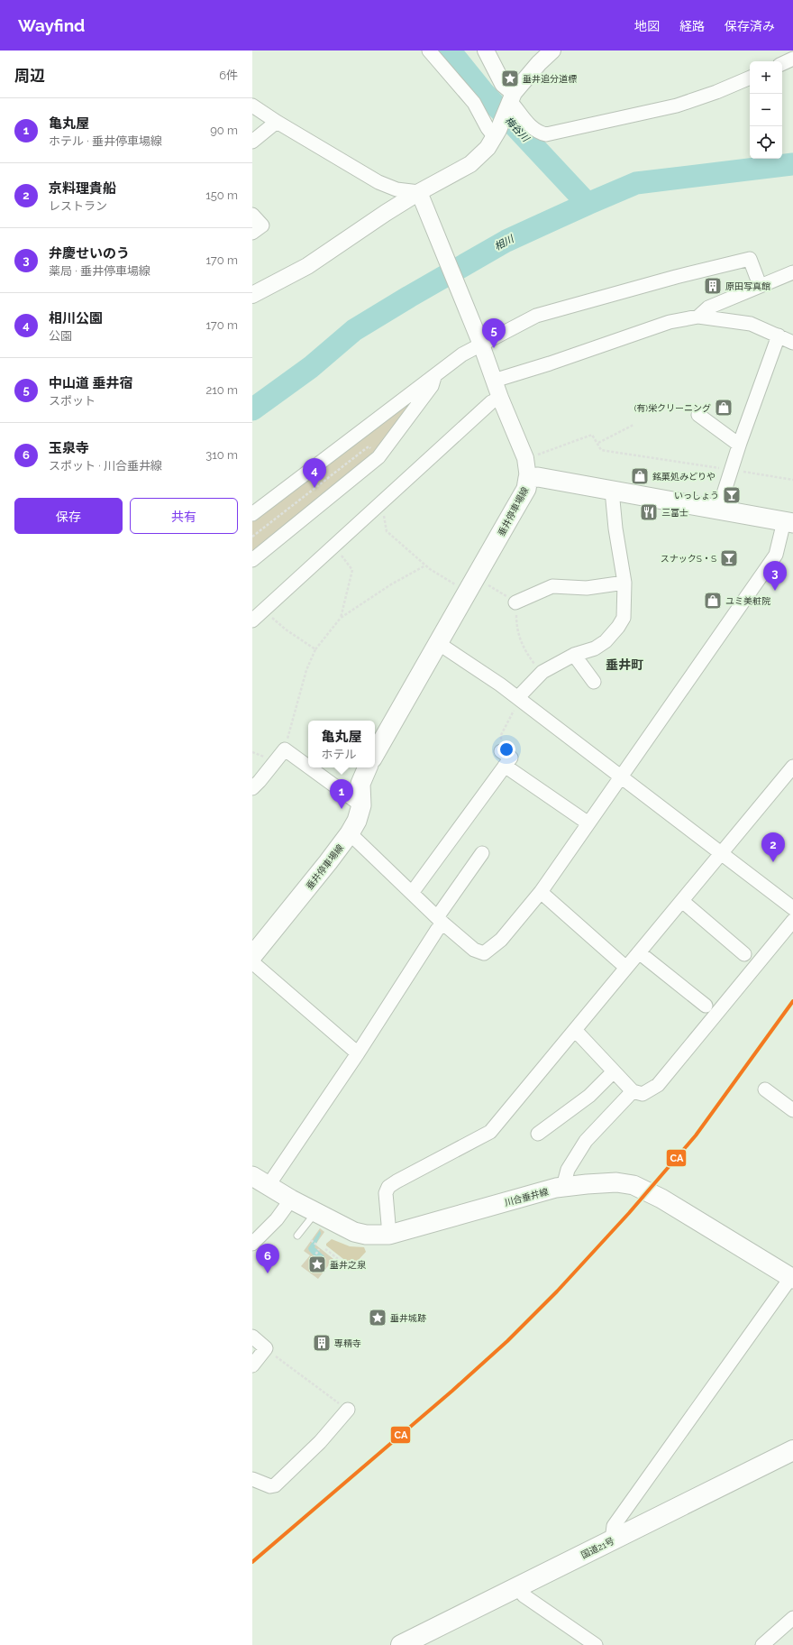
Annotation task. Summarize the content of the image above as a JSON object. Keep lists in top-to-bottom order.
{
  "streets": {
    "highway": ["国道21号"],
    "main road": ["垂井停車場線", "川合垂井線"]
  },
  "districts": ["垂井町"],
  "water": ["梅谷川", "相川"],
  "places": {
    "place": ["垂井追分道標", "垂井之泉", "垂井城跡"],
    "building": ["原田写真館", "専精寺"],
    "shop": ["(有)栄クリーニング", "銘菓処みどりや", "ユミ美粧院"],
    "bar": ["いっしょう", "スナックS・S"],
    "restaurant": ["三富士"]
  },
  "lines": ["transit line CA"],
  "page": {
    "header": "Wayfind",
    "nav": ["地図", "経路", "保存済み"],
    "heading": ["周辺", "6件"],
    "map_buttons": ["+", "−"],
    "list": [
      {
        "mark": "1",
        "name": "亀丸屋",
        "note": "ホテル · 垂井停車場線",
        "value": "90 m"
      },
      {
        "mark": "2",
        "name": "京料理貴船",
        "note": "レストラン",
        "value": "150 m"
      },
      {
        "mark": "3",
        "name": "弁慶せいのう",
        "note": "薬局 · 垂井停車場線",
        "value": "170 m"
      },
      {
        "mark": "4",
        "name": "相川公園",
        "note": "公園",
        "value": "170 m"
      },
      {
        "mark": "5",
        "name": "中山道 垂井宿",
        "note": "スポット",
        "value": "210 m"
      },
      {
        "mark": "6",
        "name": "玉泉寺",
        "note": "スポット · 川合垂井線",
        "value": "310 m"
      }
    ],
    "pins": [
      "5",
      "4",
      "3",
      "1",
      "2",
      "6"
    ],
    "buttons": ["保存", "共有"],
    "popup": ["亀丸屋", "ホテル"]
  }
}
